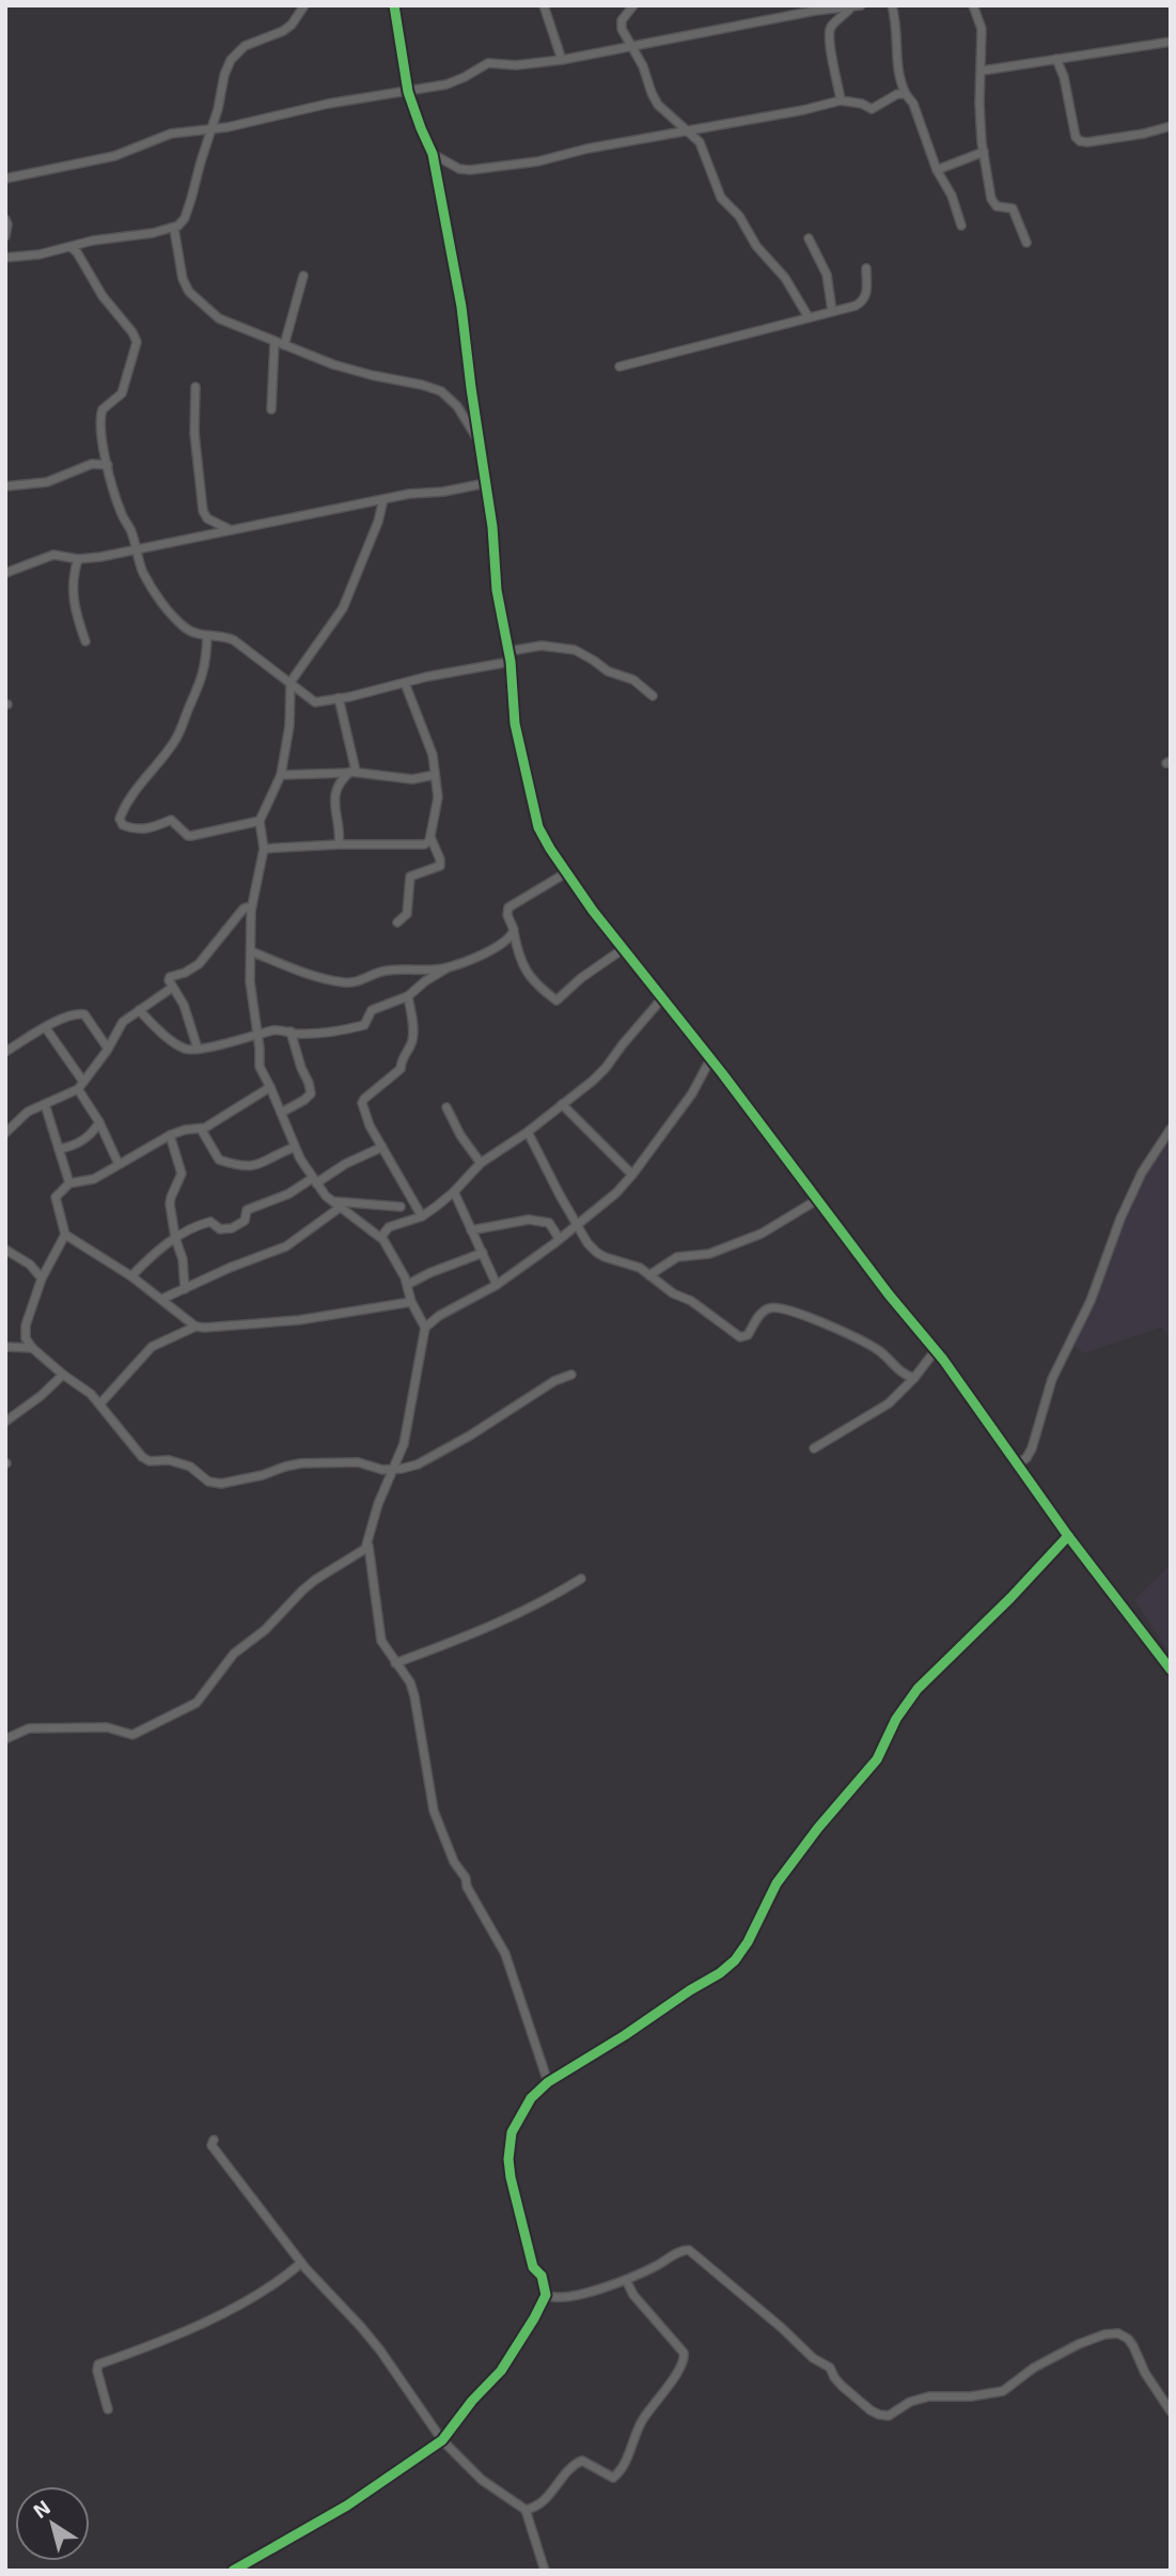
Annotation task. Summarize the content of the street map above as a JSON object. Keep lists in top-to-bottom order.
{
  "north": "top left"
}
